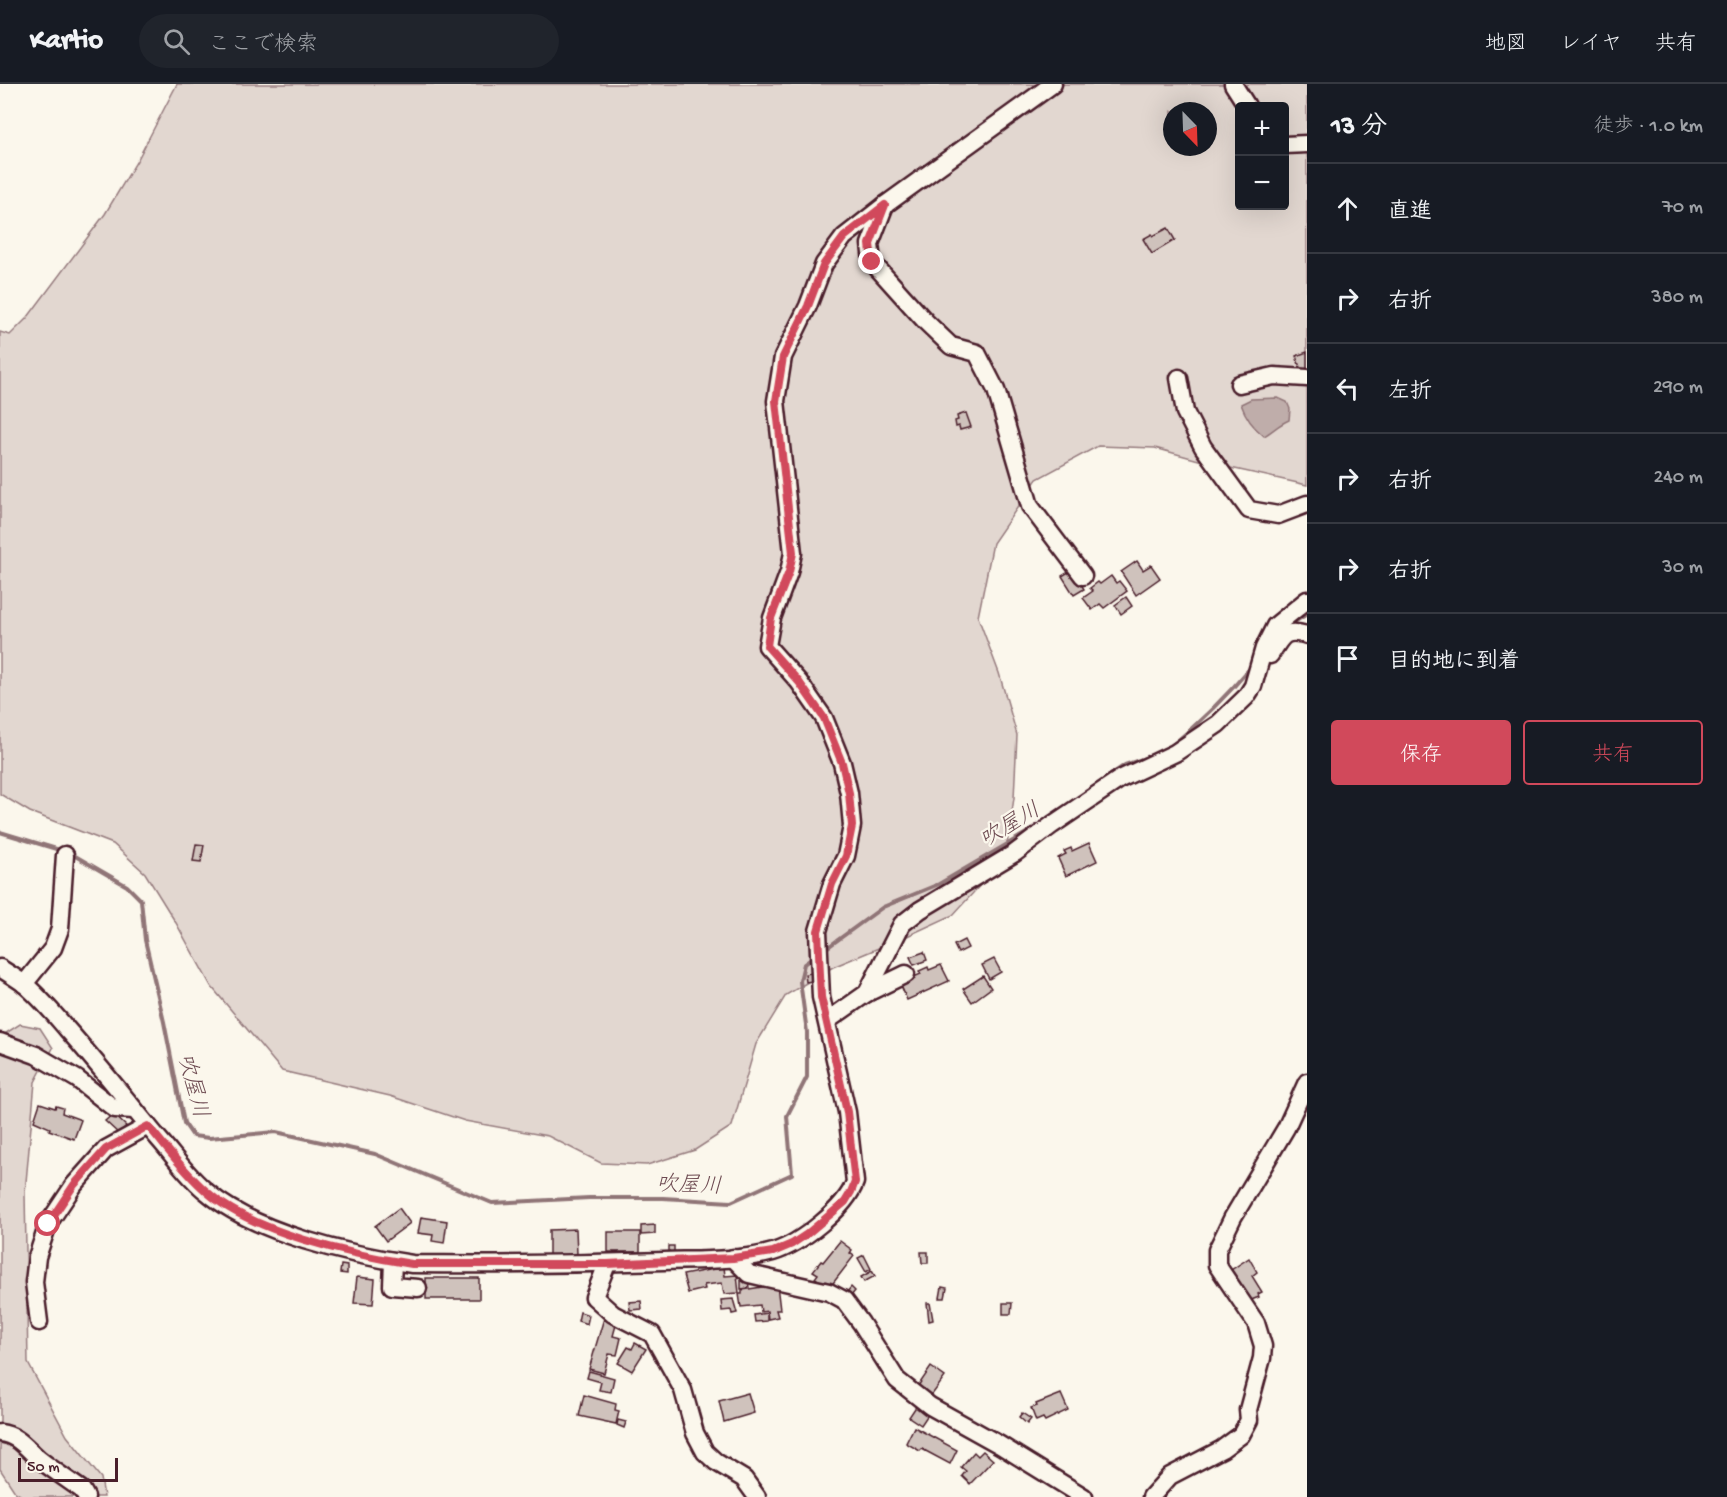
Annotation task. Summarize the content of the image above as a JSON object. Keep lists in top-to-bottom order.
{
  "water": ["吹屋川"],
  "scale_bar": "50 m",
  "north": "bottom right",
  "page": {
    "header": "Kartio",
    "search": "ここで検索",
    "nav": ["地図", "レイヤ", "共有"],
    "heading": ["13 分", "徒歩 · 1.0 km"],
    "map_buttons": ["+", "−"],
    "list": [
      ["直進", "70 m"],
      ["右折", "380 m"],
      ["左折", "290 m"],
      ["右折", "240 m"],
      ["右折", "30 m"],
      "目的地に到着"
    ],
    "buttons": ["保存", "共有"],
    "scale": "50 m"
  }
}
